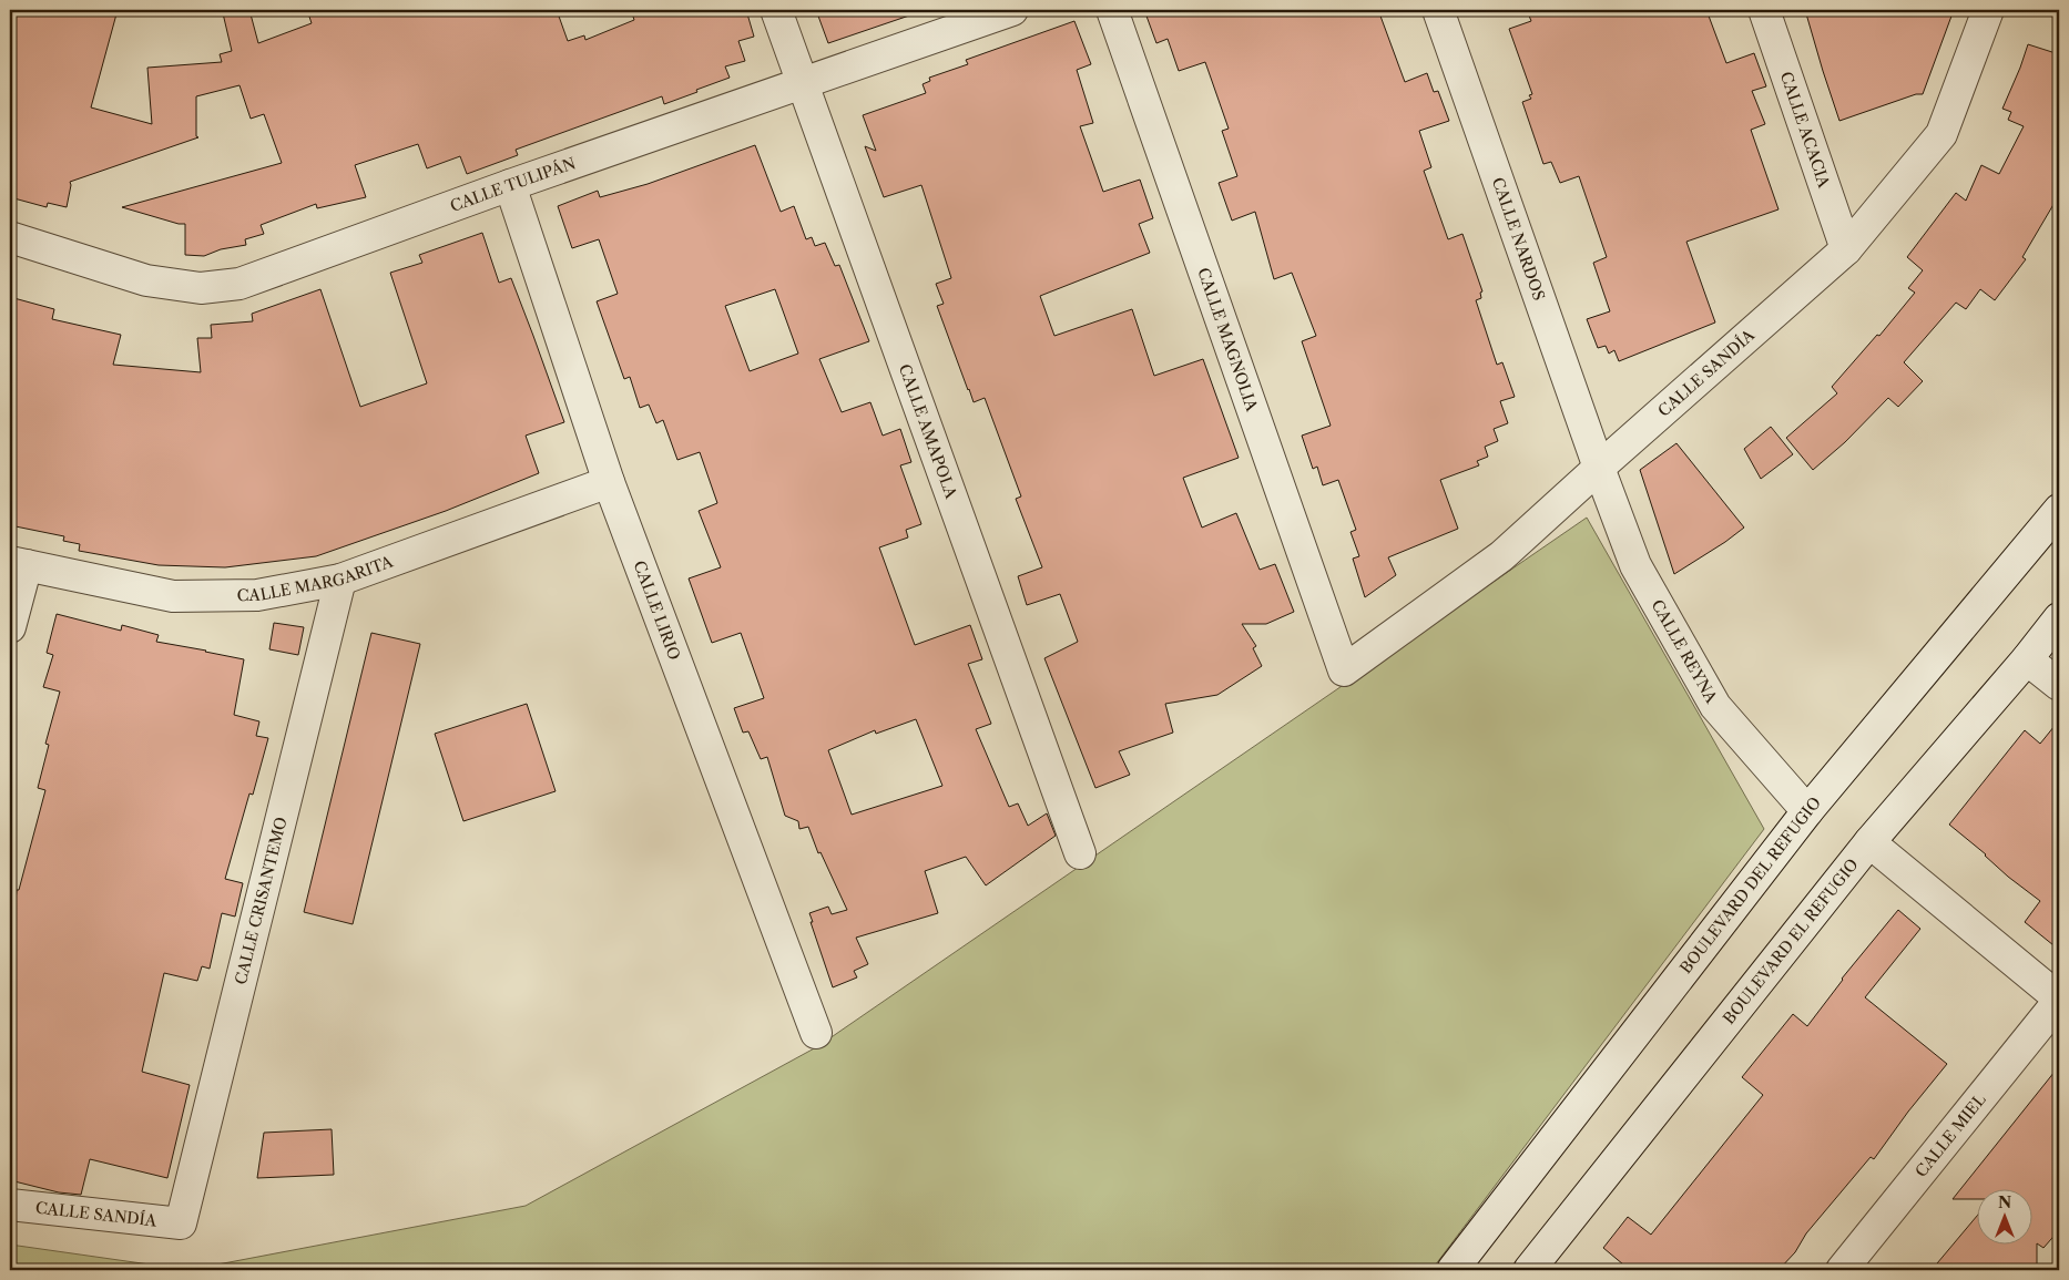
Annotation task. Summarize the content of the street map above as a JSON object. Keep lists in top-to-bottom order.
{
  "streets": {
    "street": [
      "CALLE ACACIA",
      "CALLE TULIPÁN",
      "CALLE NARDOS",
      "CALLE MAGNOLIA",
      "CALLE SANDÍA",
      "CALLE AMAPOLA",
      "CALLE MARGARITA",
      "CALLE LIRIO",
      "CALLE REYNA",
      "BOULEVARD DEL REFUGIO",
      "CALLE CRISANTEMO",
      "BOULEVARD EL REFUGIO",
      "CALLE MIEL"
    ]
  },
  "crossings": [
    ["CALLE ACACIA", "CALLE SANDÍA"],
    ["CALLE TULIPÁN", "CALLE AMAPOLA"],
    ["CALLE TULIPÁN", "CALLE LIRIO"],
    ["CALLE NARDOS", "CALLE SANDÍA"],
    ["CALLE NARDOS", "CALLE REYNA"],
    ["CALLE MAGNOLIA", "CALLE SANDÍA"],
    ["CALLE SANDÍA", "CALLE REYNA"],
    ["CALLE SANDÍA", "CALLE CRISANTEMO"],
    ["CALLE MARGARITA", "CALLE LIRIO"],
    ["CALLE MARGARITA", "CALLE CRISANTEMO"],
    ["CALLE REYNA", "BOULEVARD DEL REFUGIO"]
  ],
  "north": "top"
}
